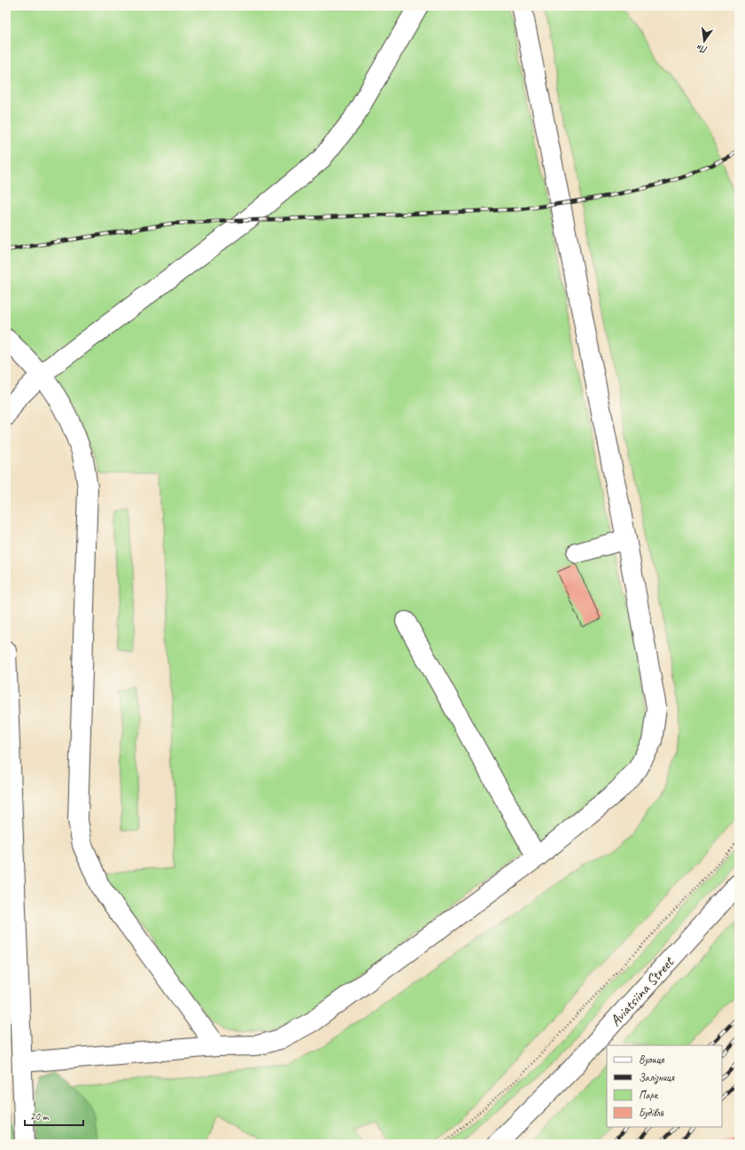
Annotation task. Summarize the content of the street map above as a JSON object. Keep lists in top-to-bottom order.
{
  "streets": {
    "street": ["Aviatsiina Street"]
  },
  "legend": [
    "Вулиця",
    "Залізниця",
    "Парк",
    "Будівля"
  ],
  "scale_bar": "20 m",
  "north": "bottom"
}
